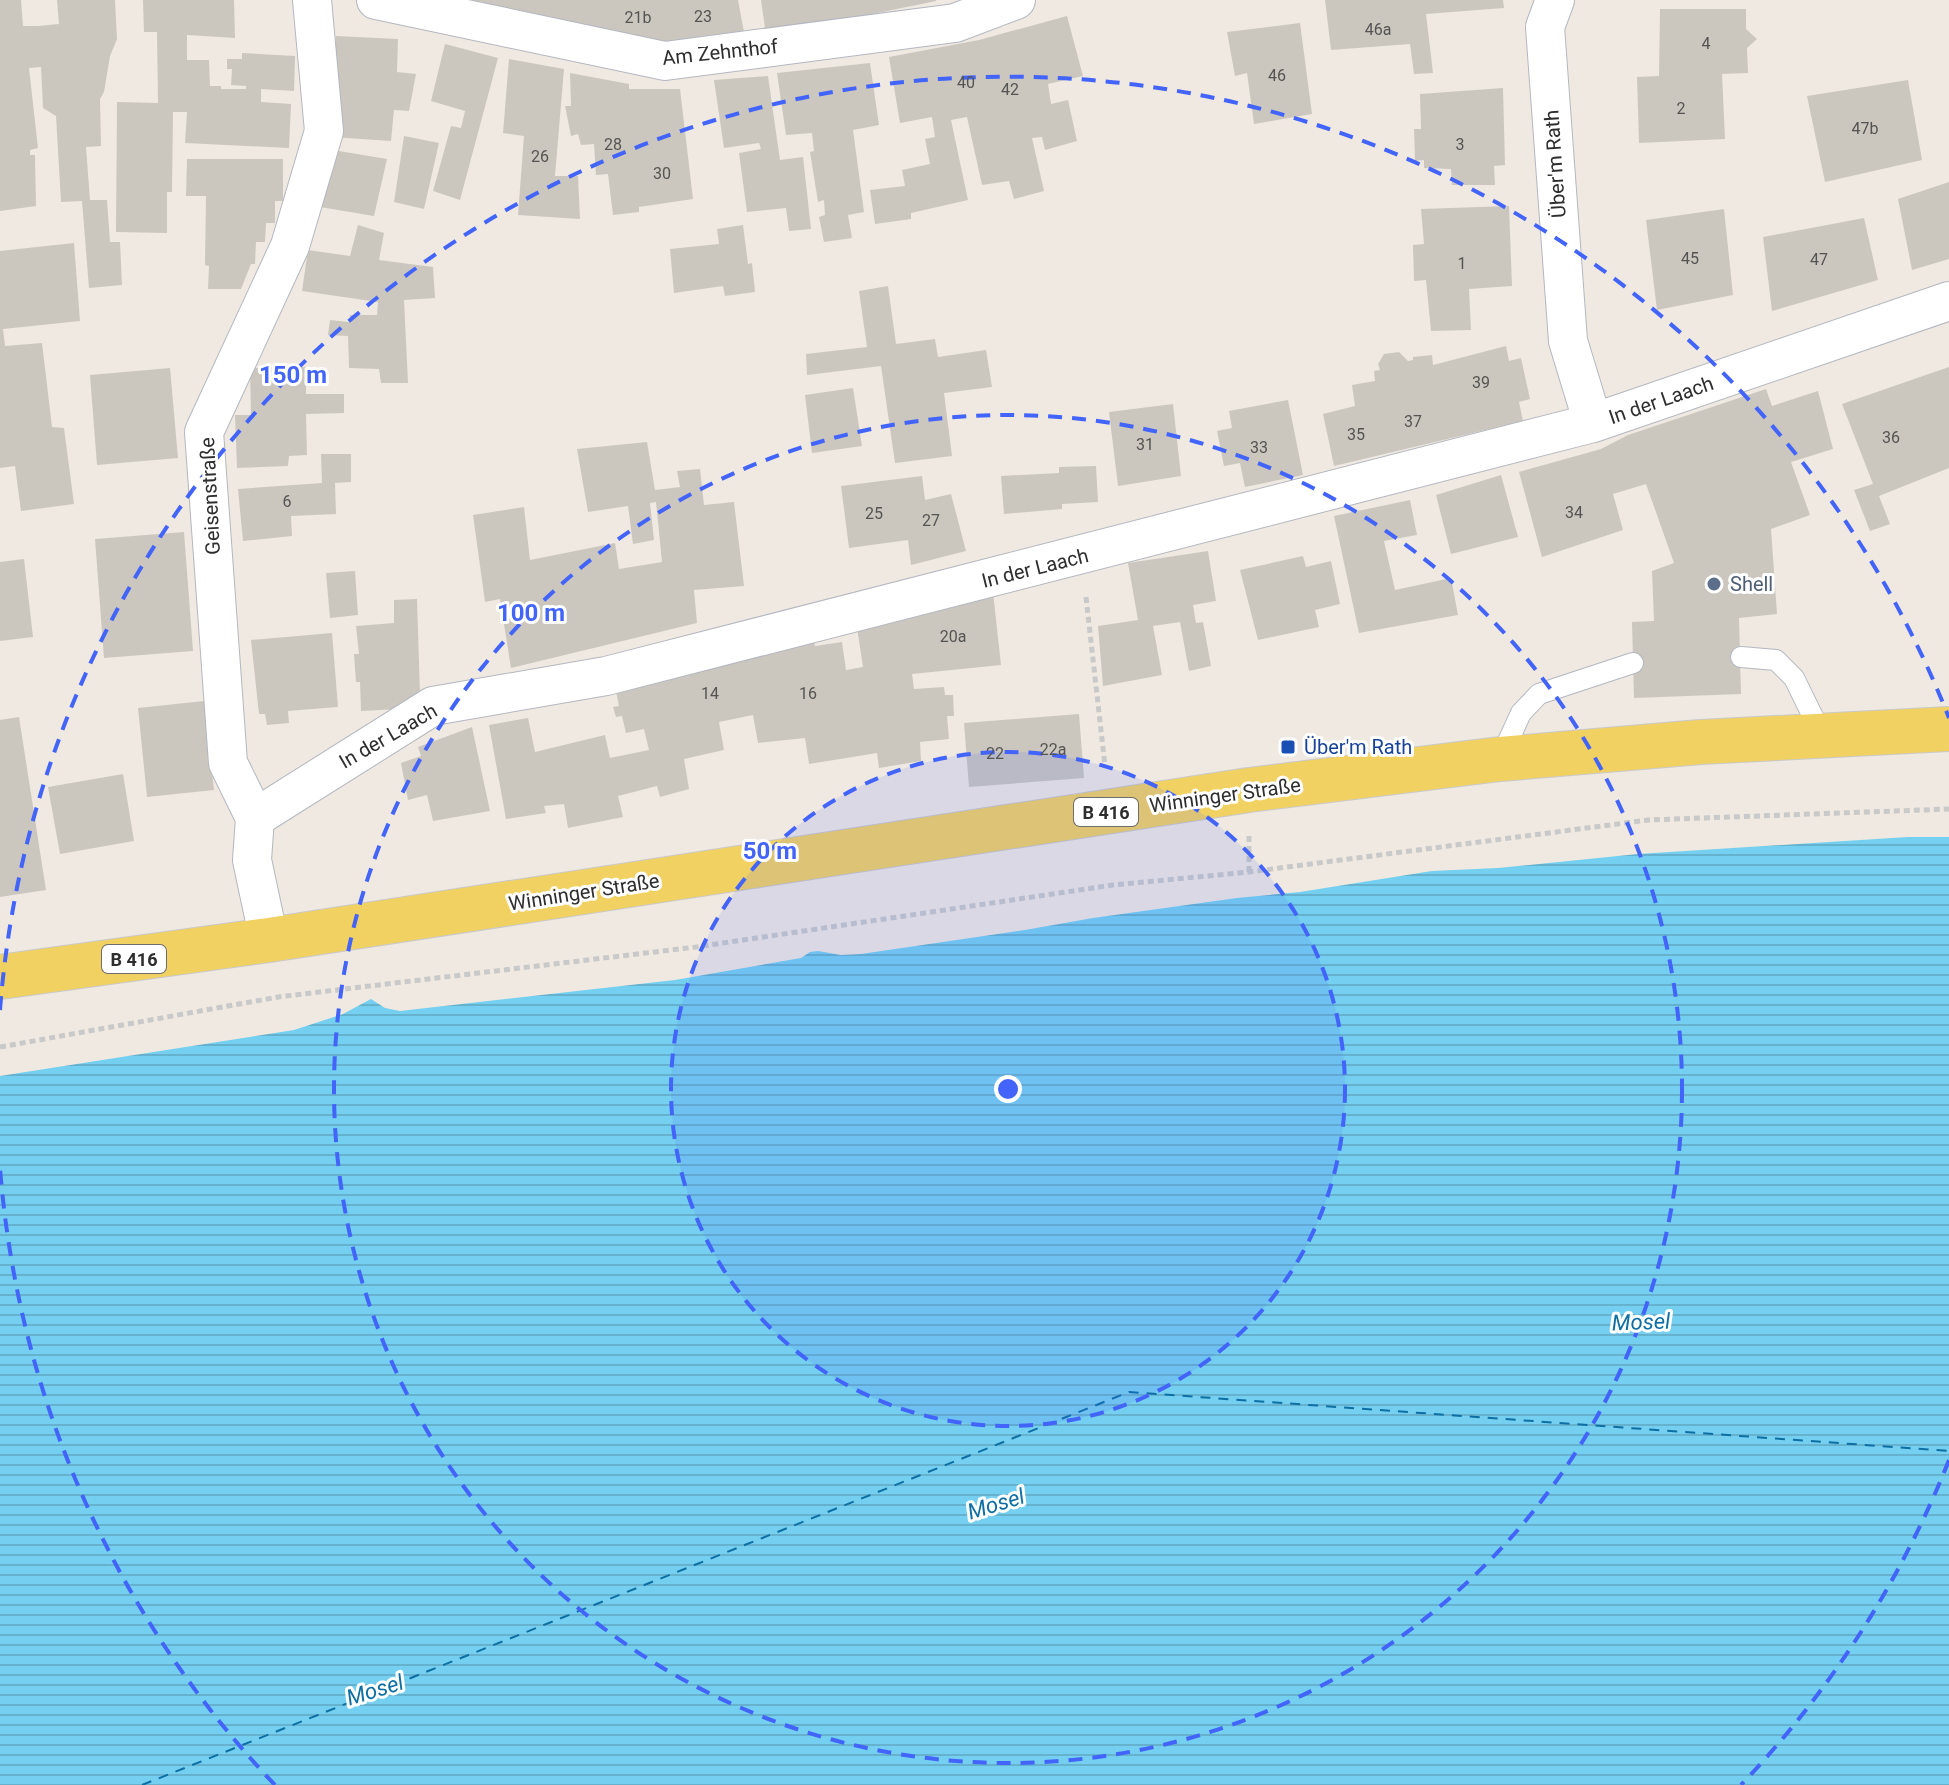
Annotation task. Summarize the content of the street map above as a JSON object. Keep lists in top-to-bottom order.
{
  "streets": {
    "main road": ["Winninger Straße", "B 416"],
    "street": [
      "Am Zehnthof",
      "Über'm Rath",
      "In der Laach",
      "Geisenstraße"
    ]
  },
  "crossings": [
    ["Über'm Rath", "In der Laach"],
    ["In der Laach", "Geisenstraße"],
    ["Winninger Straße", "B 416"]
  ],
  "water": ["Mosel"],
  "places": {
    "other": ["Shell"],
    "transit": ["Über'm Rath"]
  },
  "house_numbers": [
    "23",
    "21b",
    "46a",
    "4",
    "46",
    "40",
    "42",
    "2",
    "47b",
    "28",
    "3",
    "26",
    "30",
    "45",
    "47",
    "1",
    "39",
    "37",
    "35",
    "36",
    "31",
    "33",
    "6",
    "34",
    "25",
    "27",
    "20a",
    "14",
    "16",
    "22a",
    "22"
  ],
  "rings": ["150 m", "100 m", "50 m"]
}
